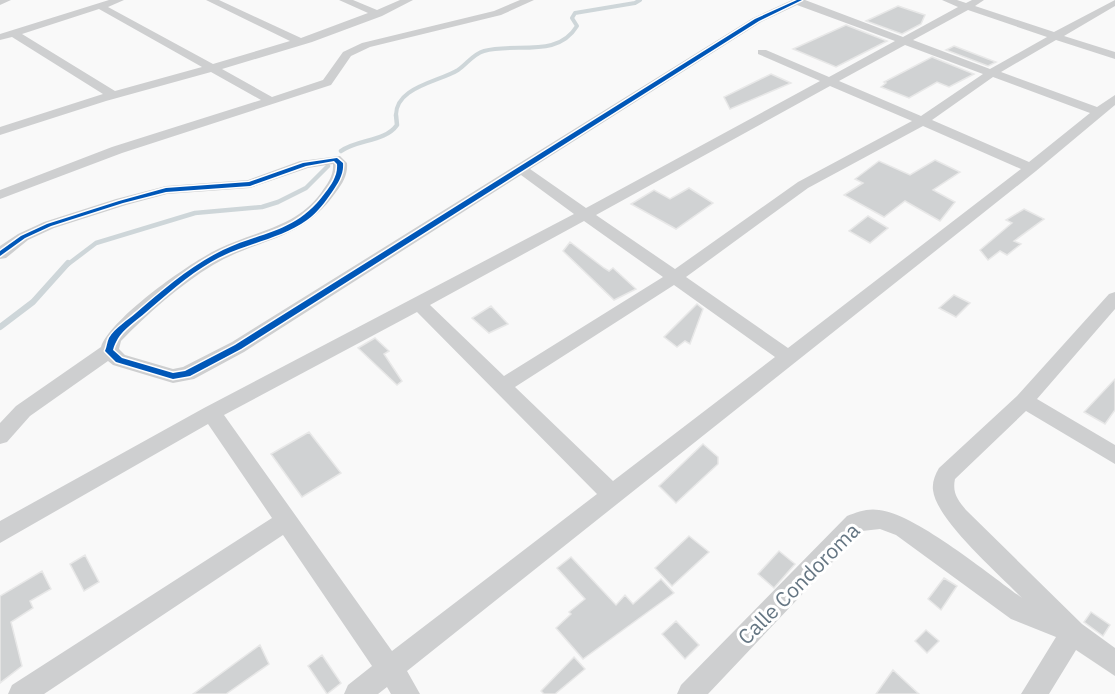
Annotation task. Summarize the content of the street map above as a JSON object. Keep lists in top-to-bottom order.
{
  "streets": {
    "street": ["Calle Condoroma"]
  }
}
